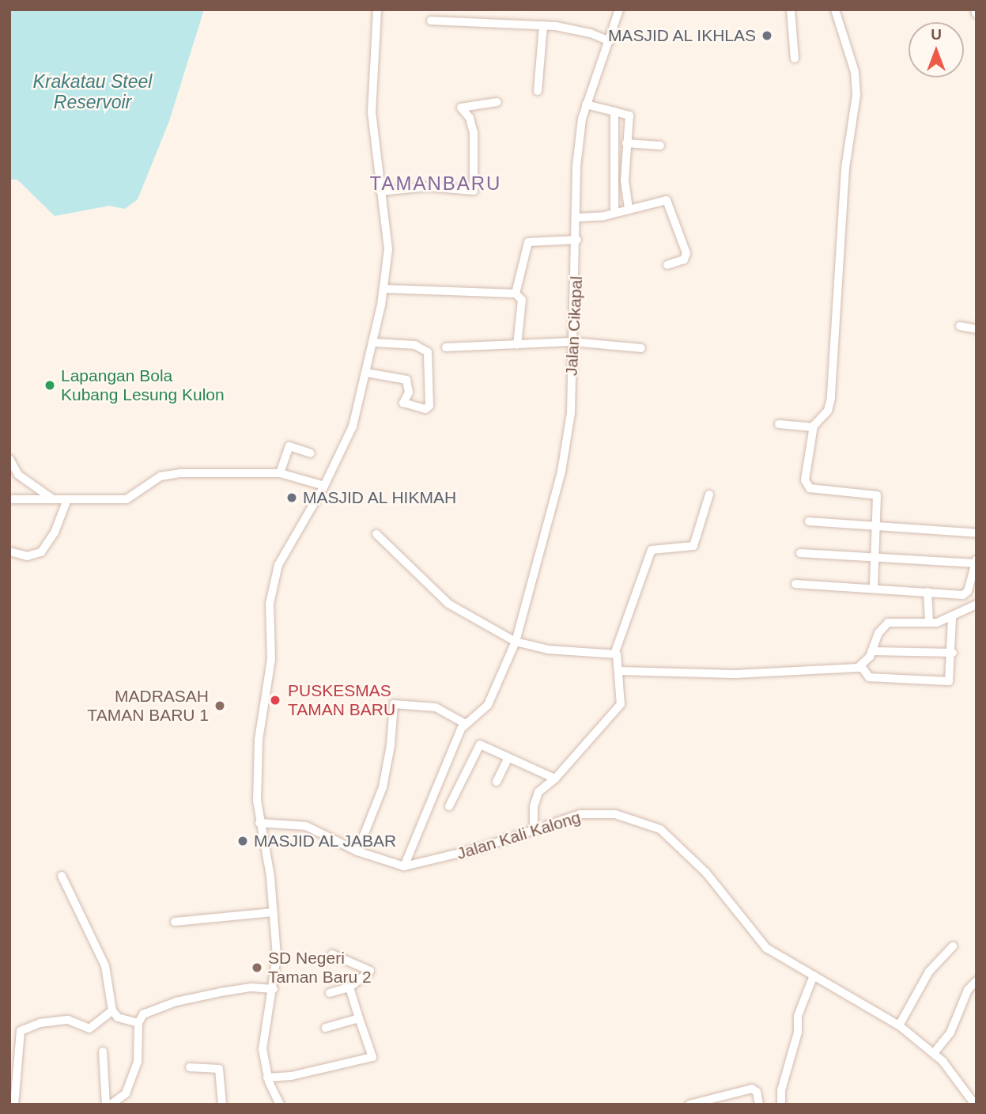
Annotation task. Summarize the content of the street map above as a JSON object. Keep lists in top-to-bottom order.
{
  "streets": {
    "street": ["Jalan Cikapal", "Jalan Kali Kalong"]
  },
  "districts": ["TAMANBARU"],
  "water": ["Krakatau Steel Reservoir"],
  "places": [
    "MASJID AL IKHLAS",
    "Lapangan Bola Kubang Lesung Kulon",
    "MASJID AL HIKMAH",
    "PUSKESMAS TAMAN BARU",
    "MADRASAH TAMAN BARU 1",
    "MASJID AL JABAR",
    "SD Negeri Taman Baru 2"
  ],
  "north": "top"
}
